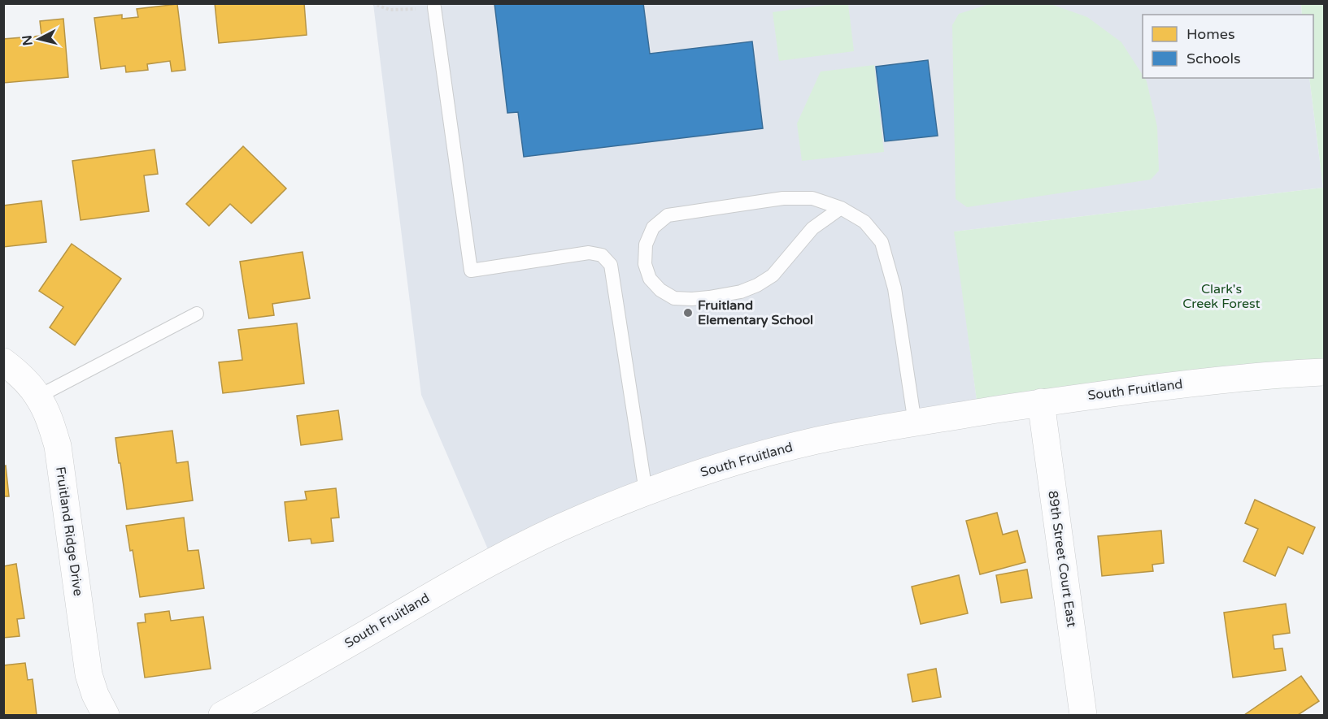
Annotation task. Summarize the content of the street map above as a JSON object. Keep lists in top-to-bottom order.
{
  "streets": {
    "street": ["South Fruitland", "Fruitland Ridge Drive", "89th Street Court East"]
  },
  "crossings": [
    ["South Fruitland", "89th Street Court East"]
  ],
  "parks": ["Clark's Creek Forest"],
  "places": ["Fruitland Elementary School"],
  "legend": ["Homes", "Schools"],
  "north": "left"
}
